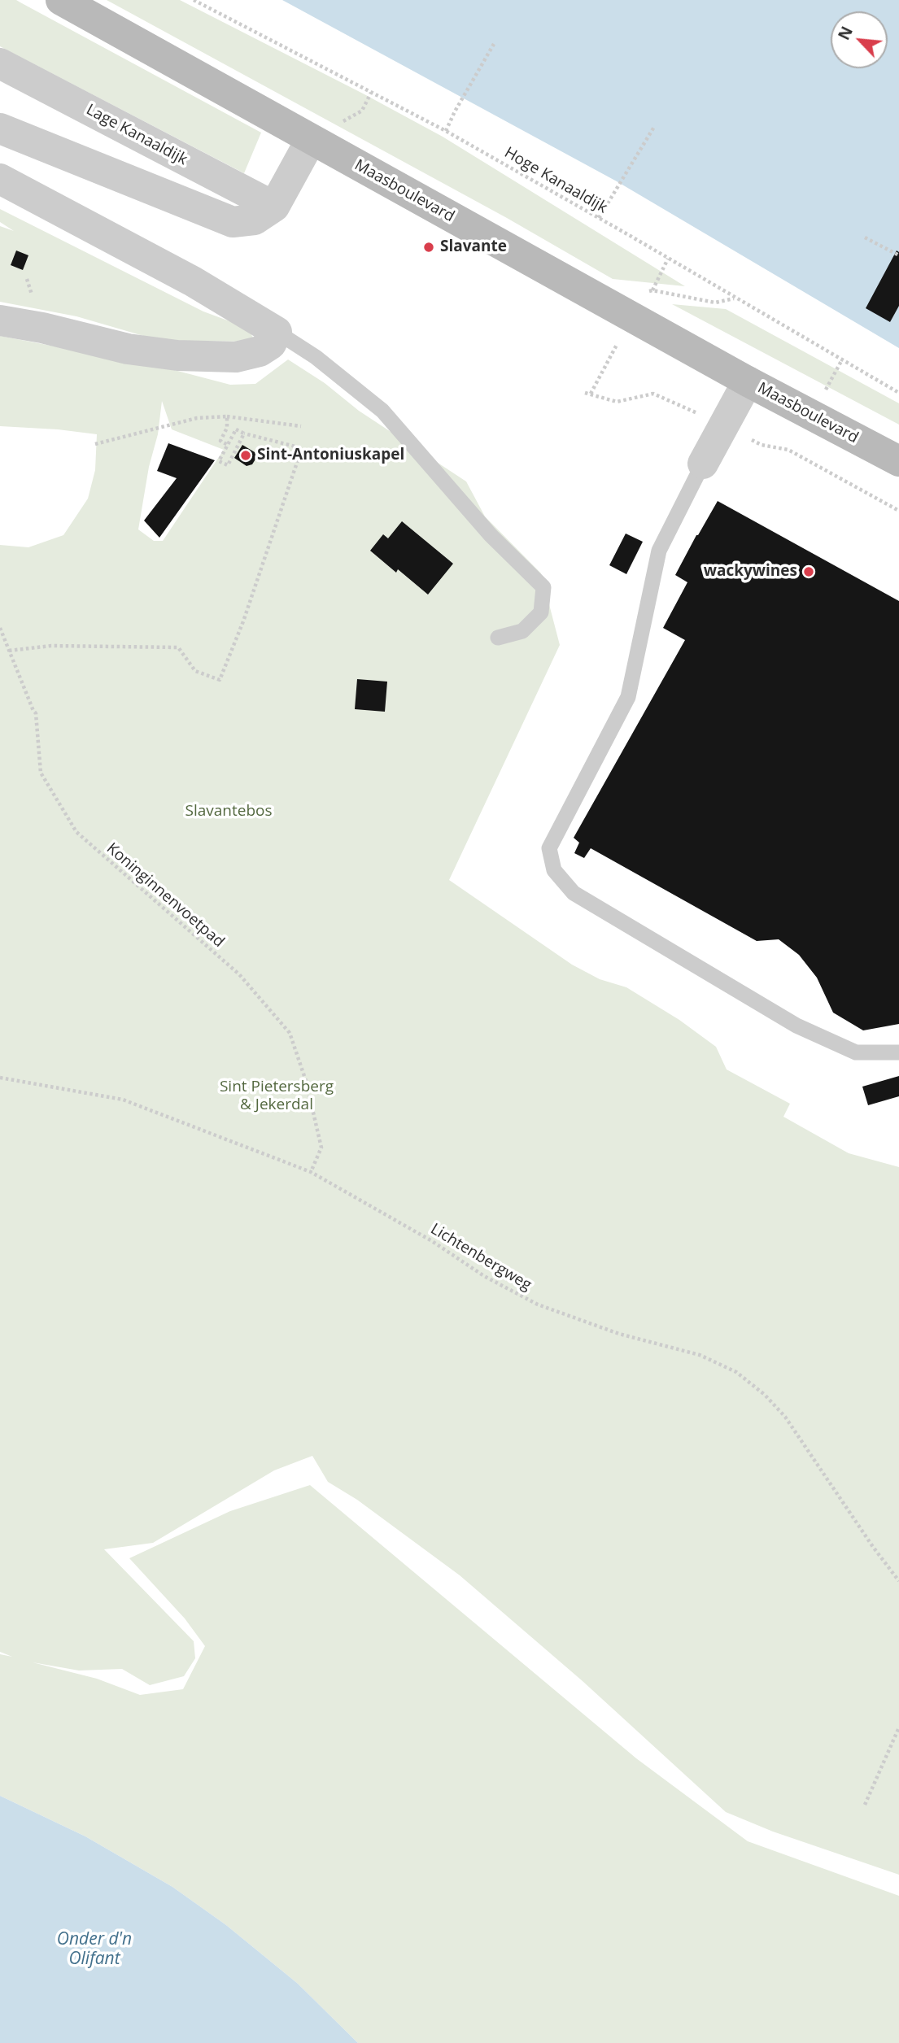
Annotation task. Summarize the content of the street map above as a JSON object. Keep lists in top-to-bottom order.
{
  "streets": {
    "street": ["Lage Kanaaldijk", "Maasboulevard"],
    "path": ["Hoge Kanaaldijk", "Koninginnenvoetpad", "Lichtenbergweg"]
  },
  "crossings": [
    ["Koninginnenvoetpad", "Lichtenbergweg"]
  ],
  "water": ["Onder d'n Olifant"],
  "parks": ["Slavantebos", "Sint Pietersberg & Jekerdal"],
  "places": ["Slavante", "Sint-Antoniuskapel", "wackywines"],
  "north": "top left"
}
